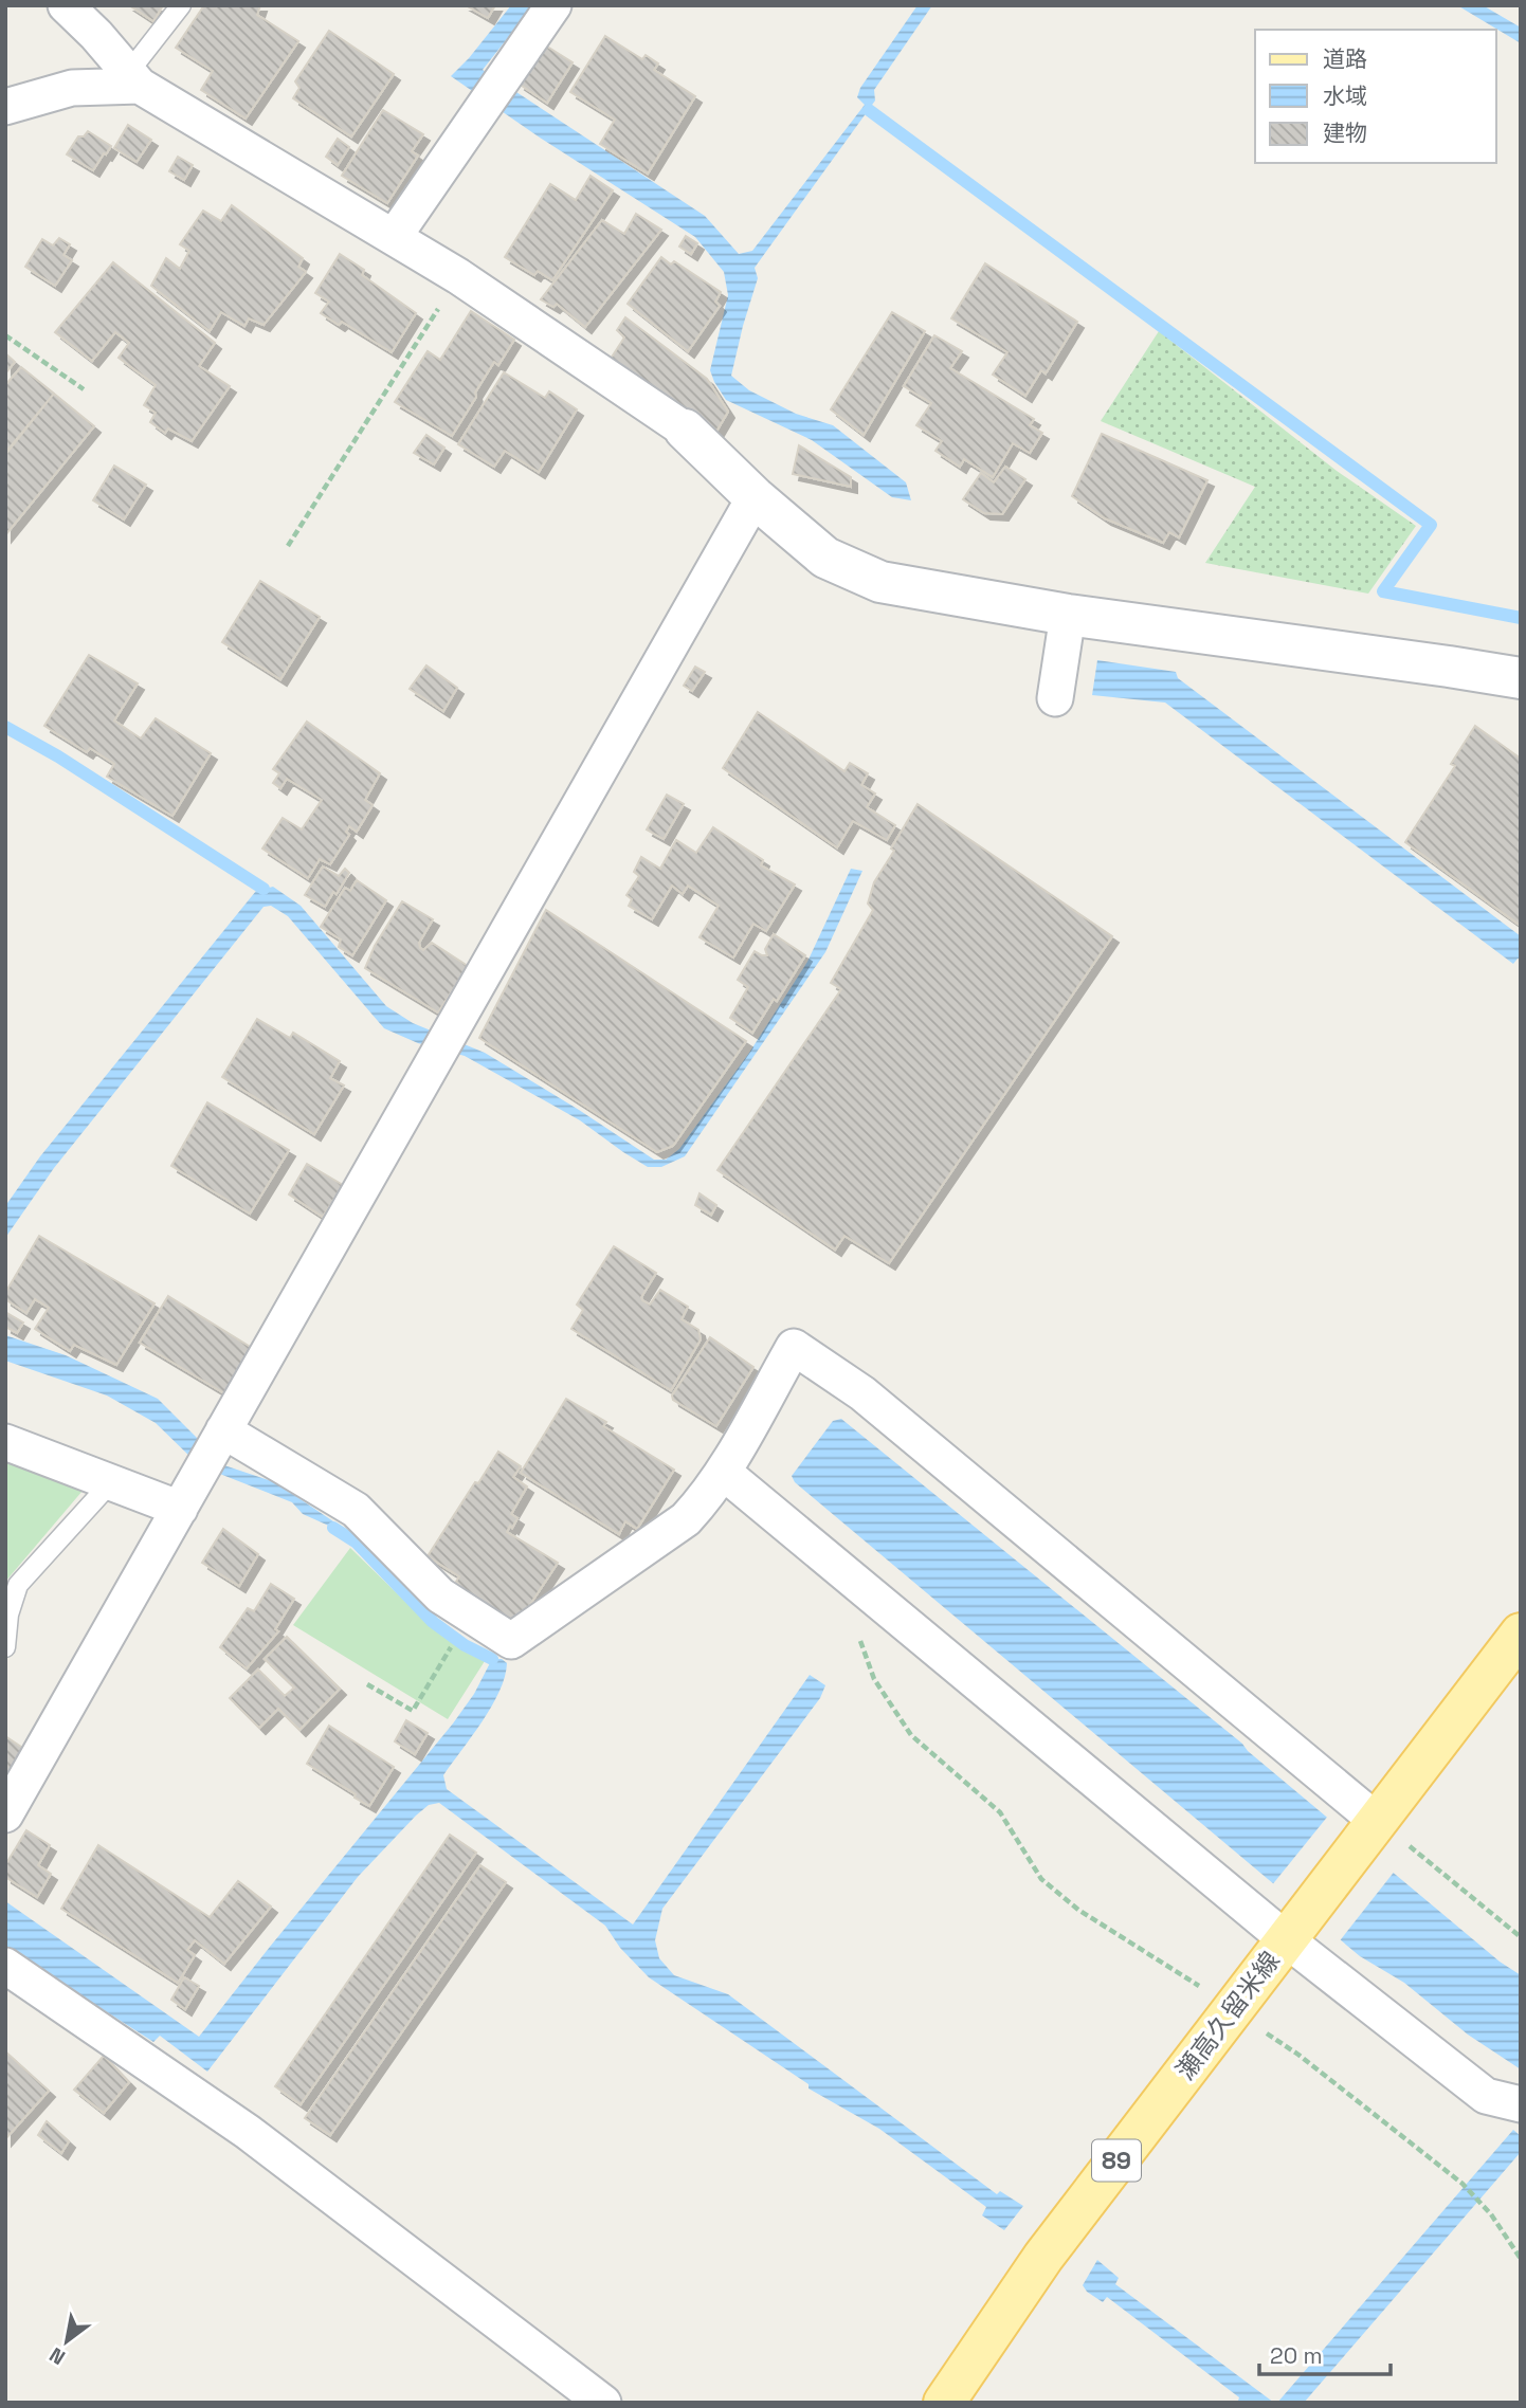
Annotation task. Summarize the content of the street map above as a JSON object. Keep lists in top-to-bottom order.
{
  "streets": {
    "main road": ["瀬高久留米線", "89"]
  },
  "legend": ["道路", "水域", "建物"],
  "scale_bar": "20 m",
  "north": "bottom left"
}
